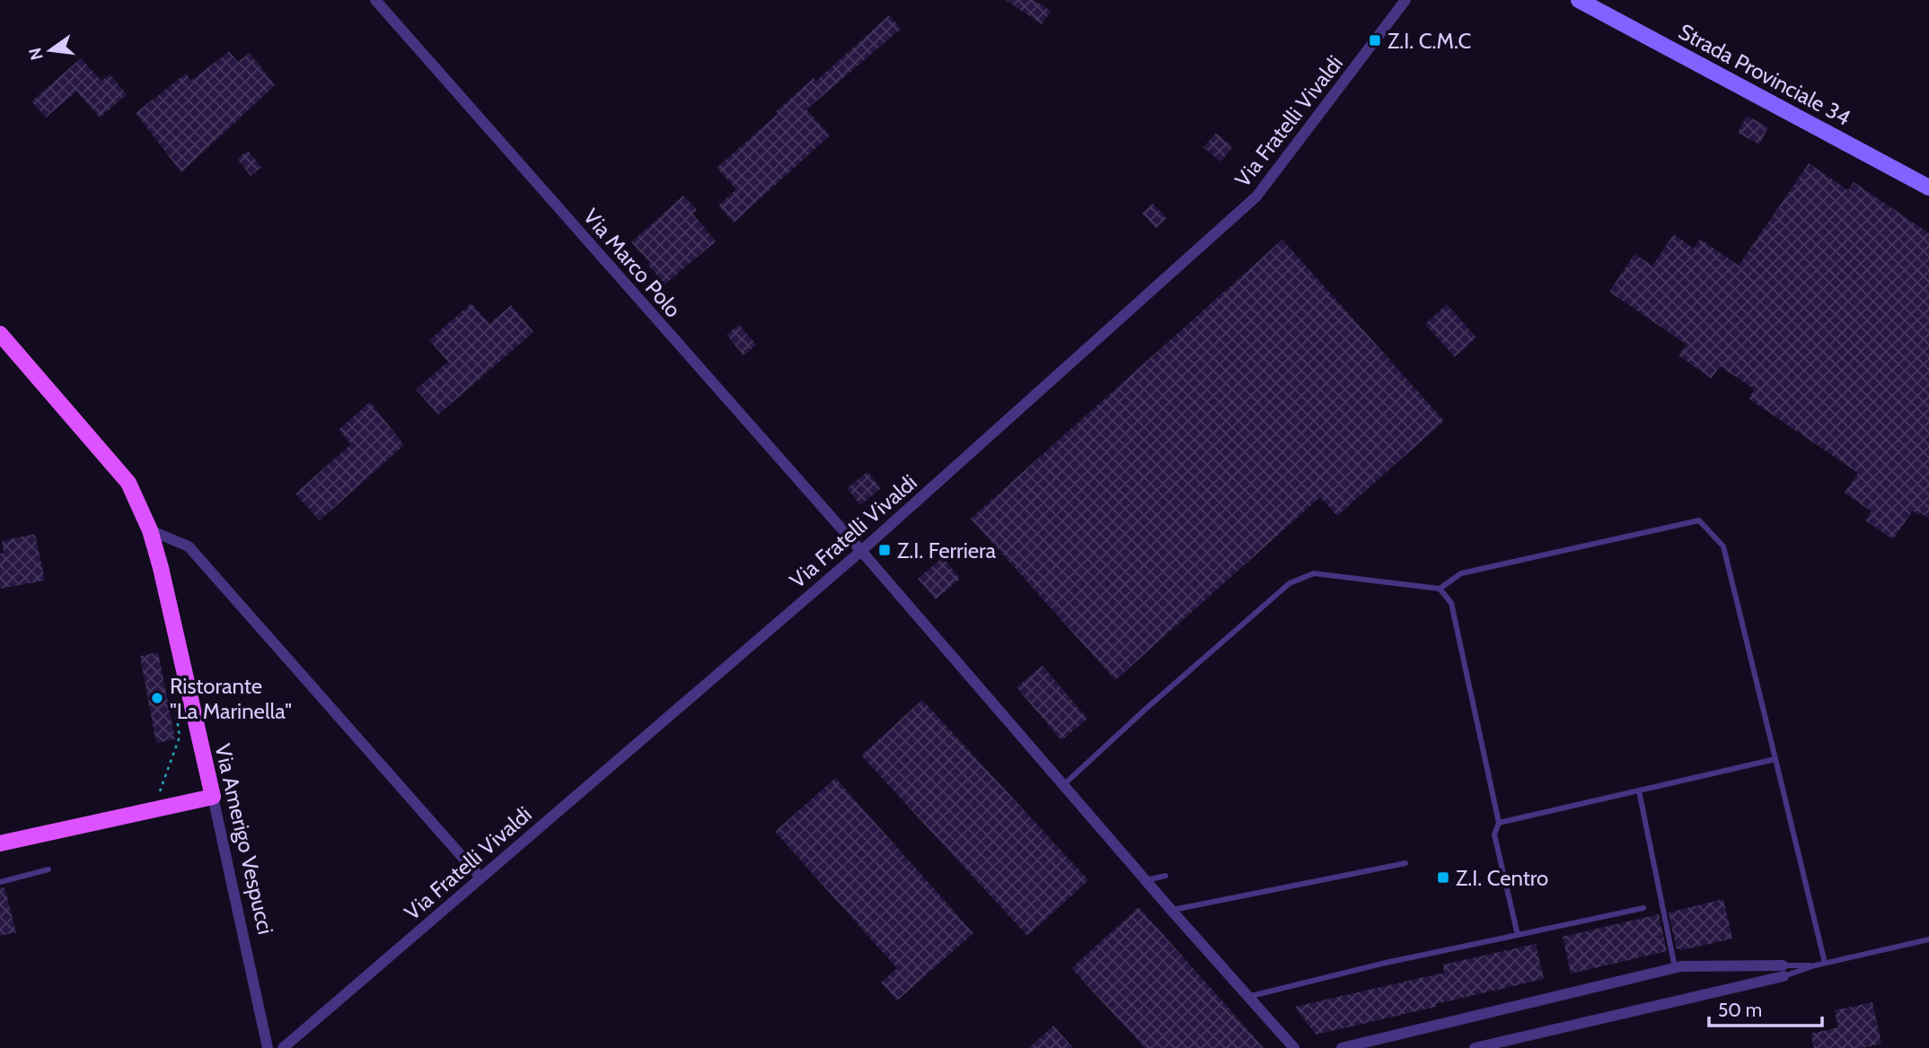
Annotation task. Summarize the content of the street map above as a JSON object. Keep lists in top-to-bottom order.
{
  "streets": {
    "main road": ["Strada Provinciale 34", "Via Amerigo Vespucci"],
    "street": ["Via Fratelli Vivaldi", "Via Marco Polo"]
  },
  "crossings": [
    ["Via Fratelli Vivaldi", "Via Marco Polo"]
  ],
  "places": {
    "transit": ["Z.I. C.M.C", "Z.I. Ferriera", "Z.I. Centro"],
    "other": ["Ristorante \"La Marinella\""]
  },
  "scale_bar": "50 m",
  "north": "left"
}
